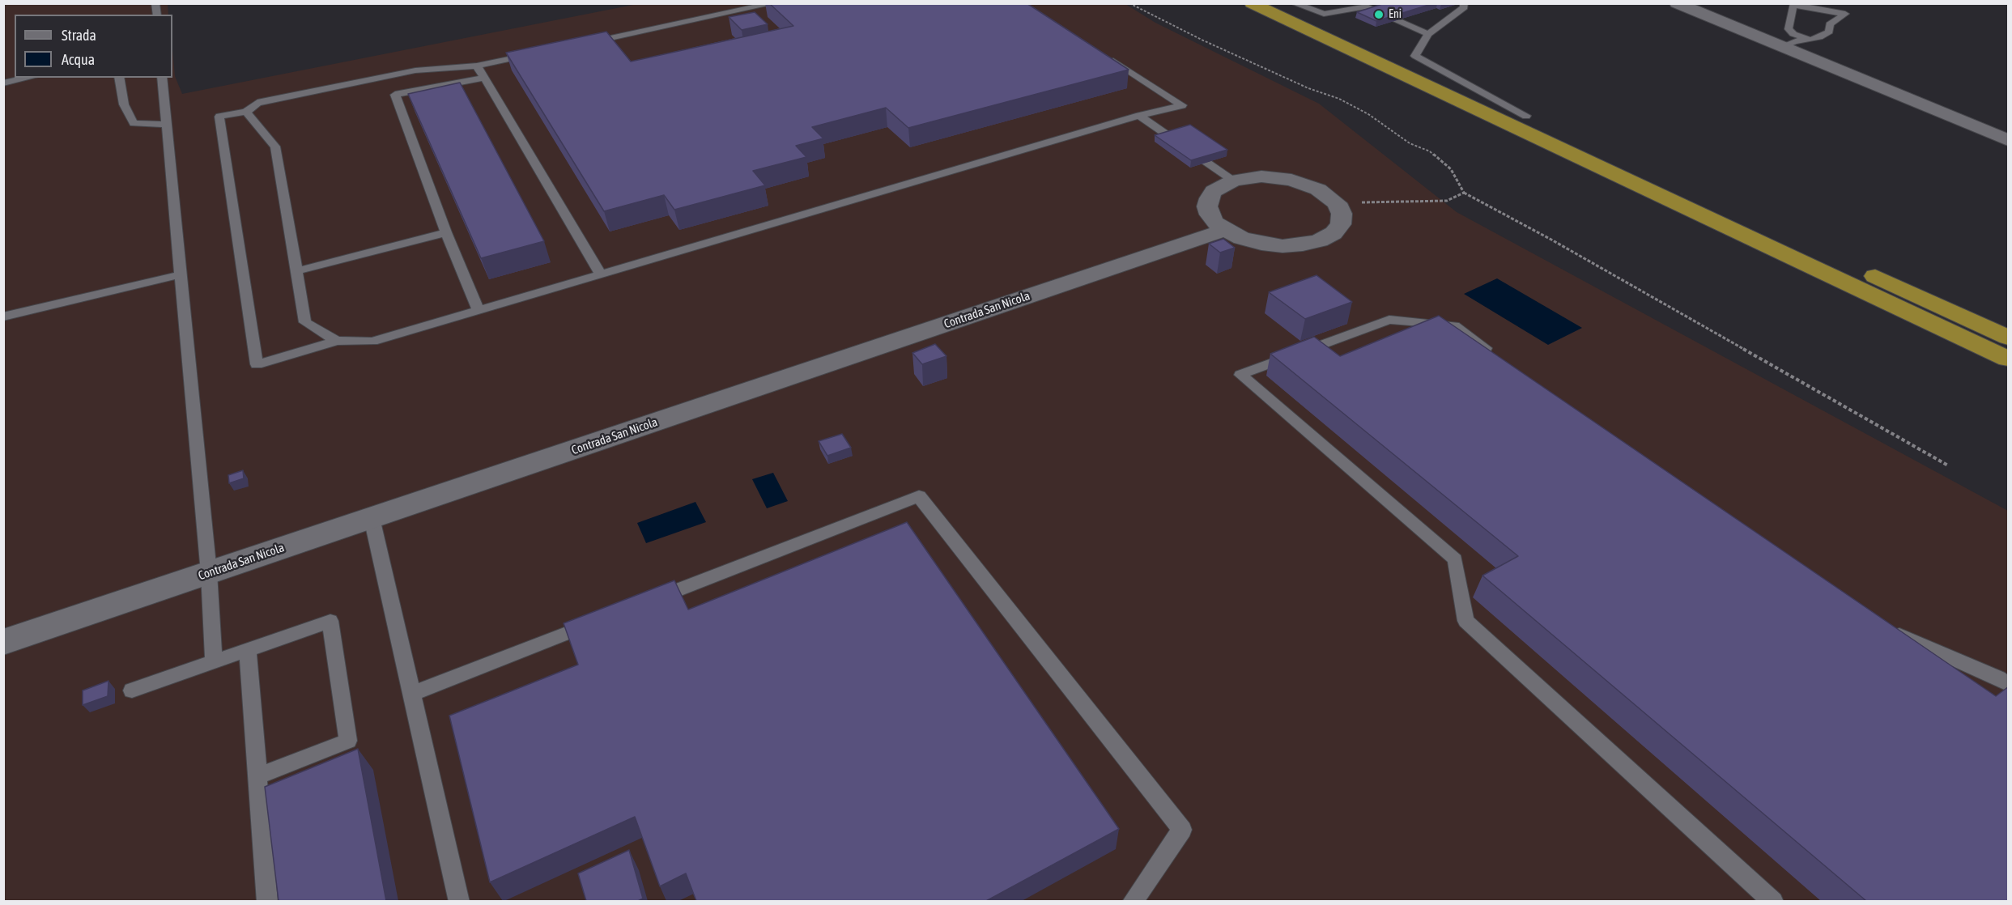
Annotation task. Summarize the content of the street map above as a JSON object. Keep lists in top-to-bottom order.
{
  "streets": {
    "street": ["Contrada San Nicola"]
  },
  "places": ["Eni"],
  "legend": ["Strada", "Acqua"]
}
